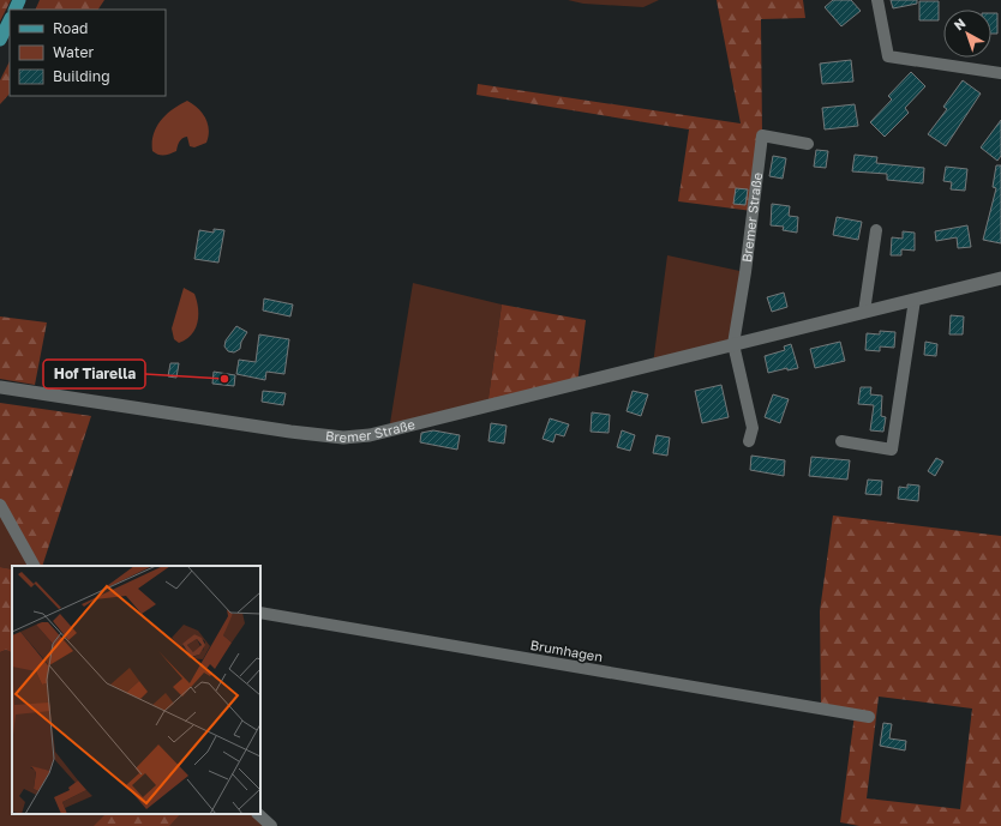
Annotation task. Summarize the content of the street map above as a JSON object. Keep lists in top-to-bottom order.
{
  "streets": {
    "street": ["Bremer Straße", "Brumhagen"]
  },
  "places": ["Hof Tiarella"],
  "legend": ["Road", "Water", "Building"],
  "north": "top left"
}
